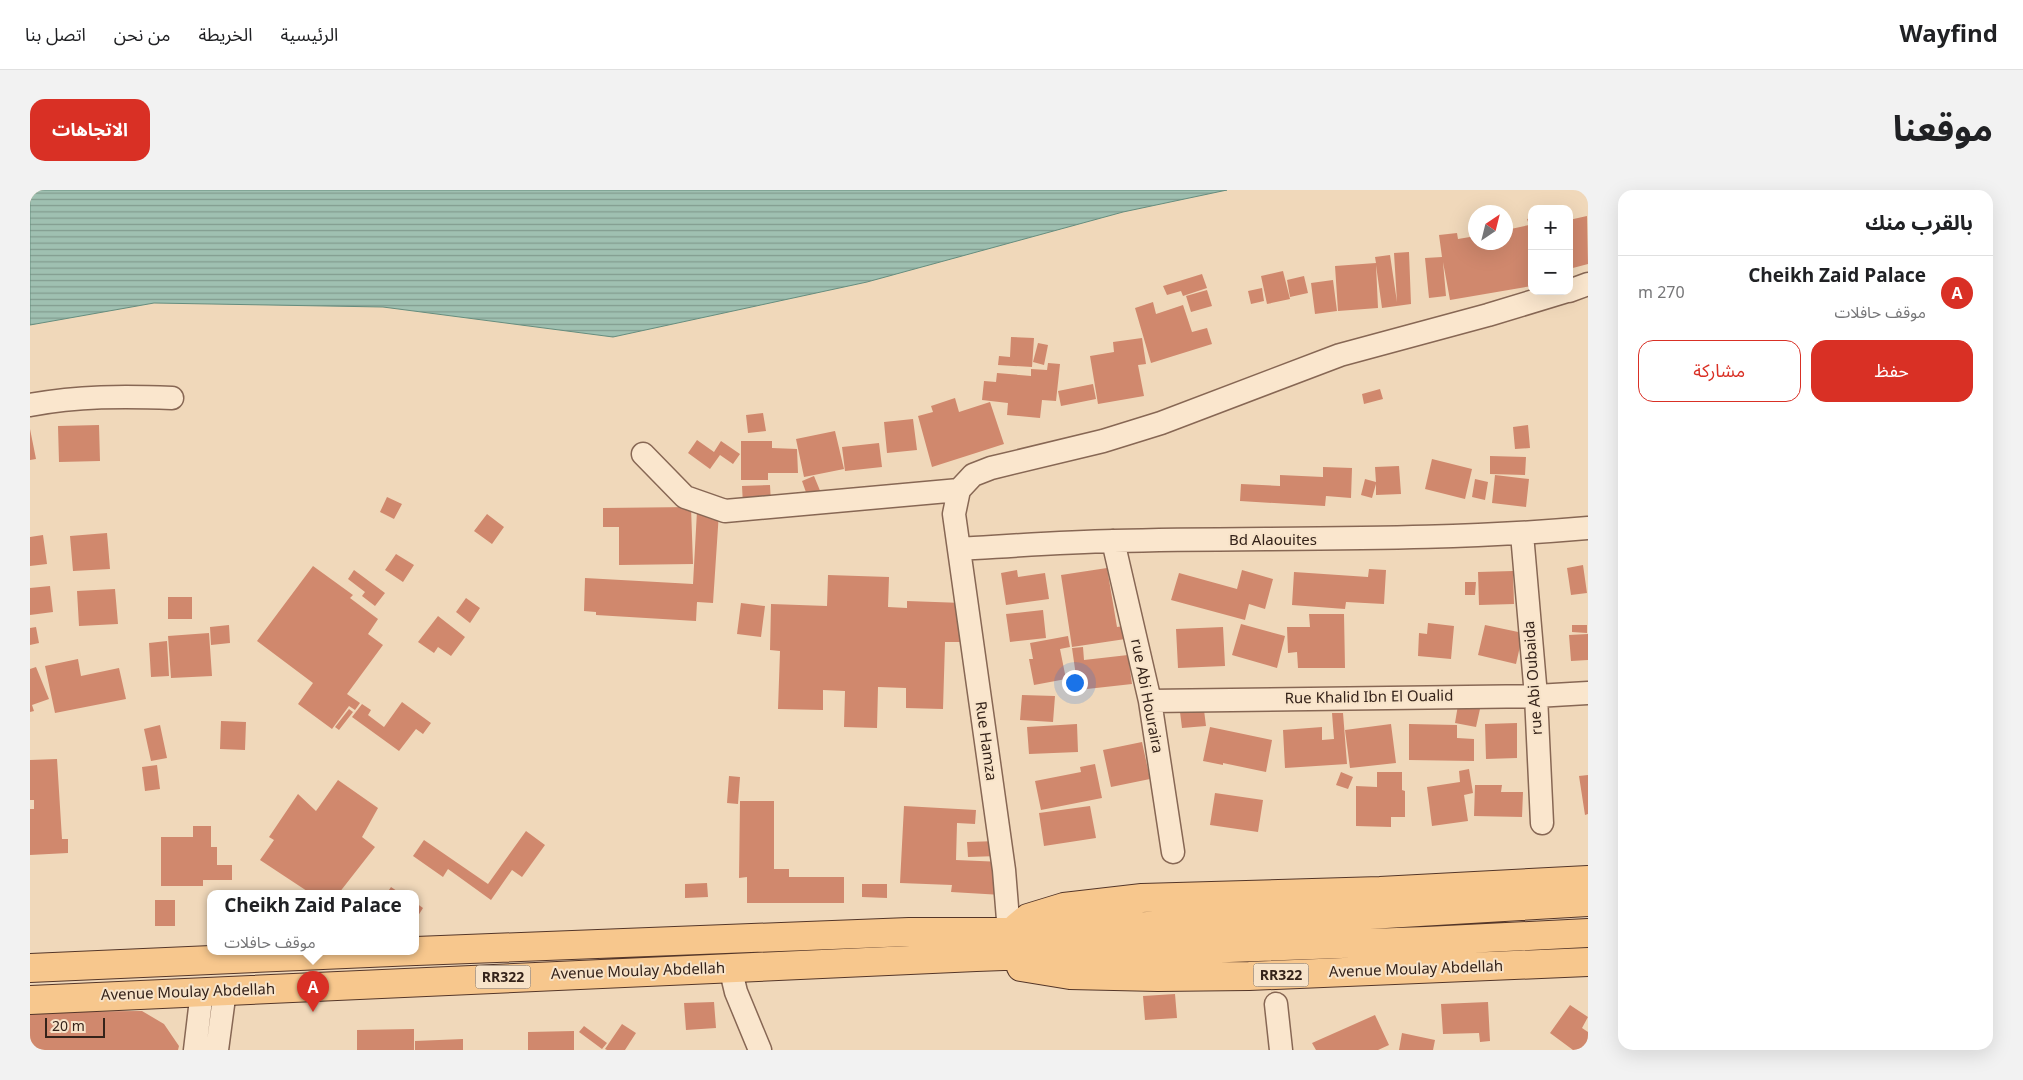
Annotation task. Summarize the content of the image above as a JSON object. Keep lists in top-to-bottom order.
{
  "streets": {
    "main road": ["Avenue Moulay Abdellah", "RR322"],
    "street": [
      "Bd Alaouites",
      "rue Abi Oubaida",
      "rue Abi Houraira",
      "Rue Khalid Ibn El Oualid",
      "Rue Hamza"
    ]
  },
  "crossings": [
    ["Bd Alaouites", "rue Abi Oubaida"],
    ["Bd Alaouites", "rue Abi Houraira"],
    ["Bd Alaouites", "Rue Hamza"],
    ["rue Abi Oubaida", "Rue Khalid Ibn El Oualid"],
    ["rue Abi Houraira", "Rue Khalid Ibn El Oualid"],
    ["Rue Hamza", "Avenue Moulay Abdellah"]
  ],
  "scale_bar": "20 m",
  "north": "top right",
  "page": {
    "header": "Wayfind",
    "nav": [
      "الرئيسية",
      "الخريطة",
      "من نحن",
      "اتصل بنا"
    ],
    "title": "موقعنا",
    "buttons": [
      "الاتجاهات",
      ["حفظ", "مشاركة"]
    ],
    "heading": "بالقرب منك",
    "map_buttons": ["+", "−"],
    "list": [
      {
        "mark": "A",
        "name": "Cheikh Zaid Palace",
        "note": "موقف حافلات",
        "value": "270 m"
      }
    ],
    "popup": ["Cheikh Zaid Palace", "موقف حافلات"],
    "pins": "A",
    "scale": "20 m"
  }
}
